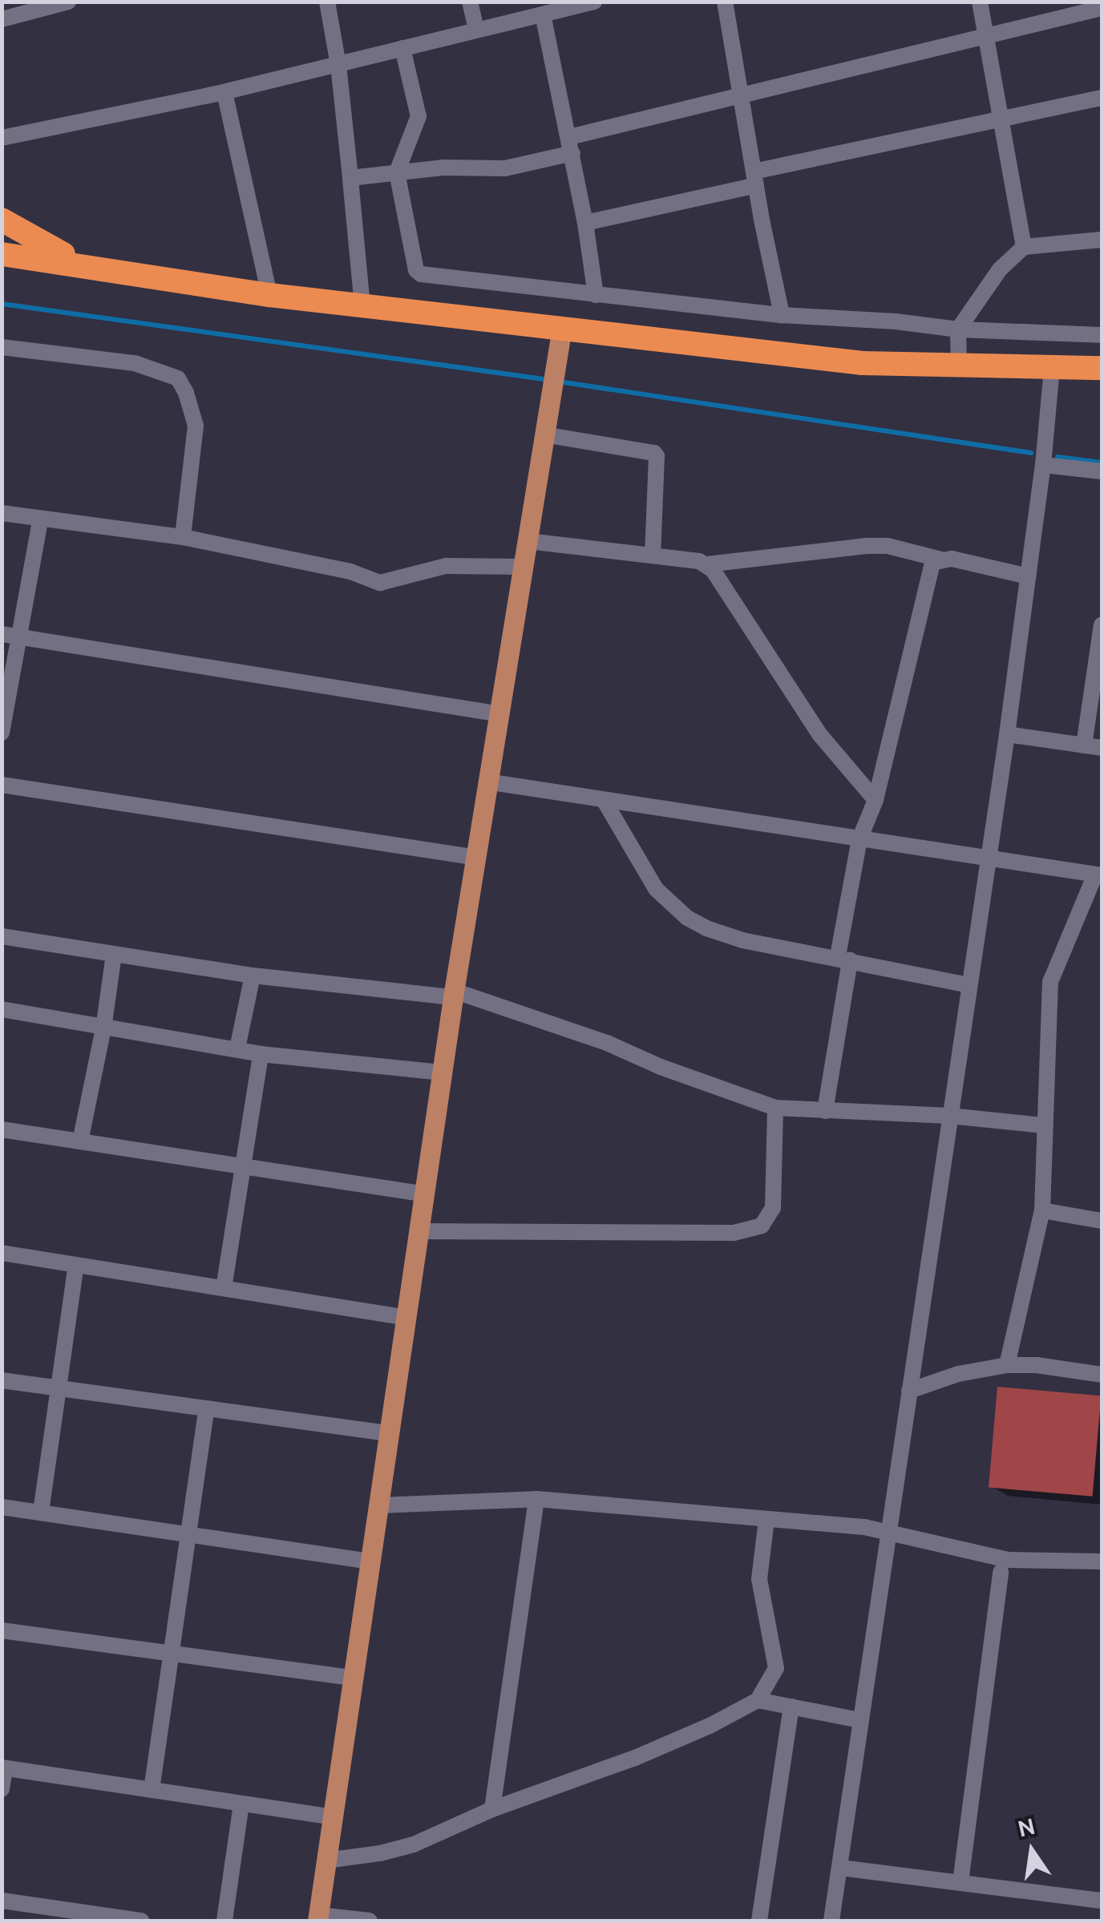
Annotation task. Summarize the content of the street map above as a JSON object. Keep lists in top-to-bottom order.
{
  "north": "top"
}
